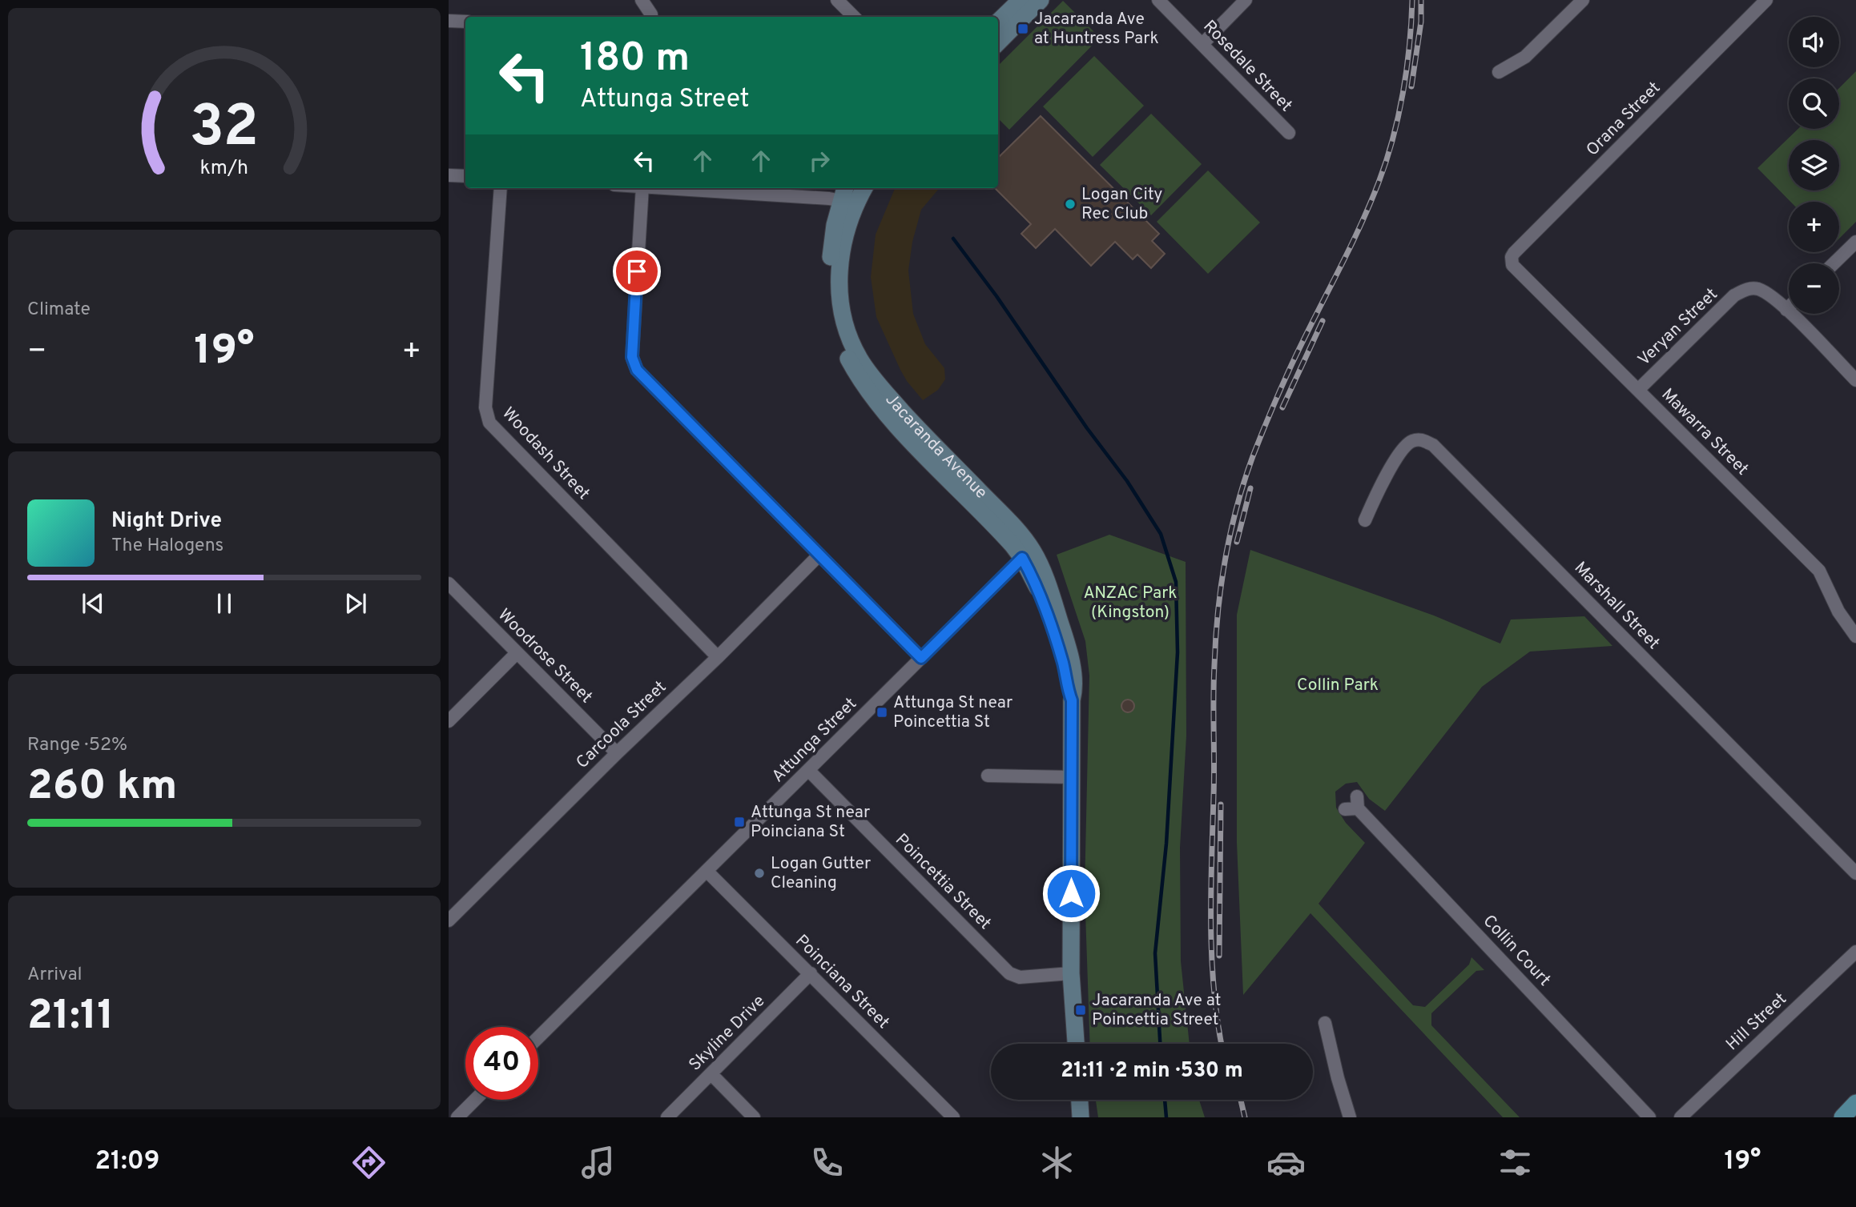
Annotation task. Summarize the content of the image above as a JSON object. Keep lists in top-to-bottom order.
{
  "streets": {
    "street": [
      "Rosedale Street",
      "Orana Street",
      "Veryan Street",
      "Mawarra Street",
      "Jacaranda Avenue",
      "Woodash Street",
      "Marshall Street",
      "Woodrose Street",
      "Carcoola Street",
      "Attunga Street",
      "Poincettia Street",
      "Collin Court",
      "Poinciana Street",
      "Hill Street",
      "Skyline Drive"
    ]
  },
  "crossings": [
    ["Orana Street", "Mawarra Street"],
    ["Veryan Street", "Mawarra Street"],
    ["Jacaranda Avenue", "Attunga Street"],
    ["Jacaranda Avenue", "Poincettia Street"],
    ["Woodash Street", "Carcoola Street"],
    ["Woodrose Street", "Carcoola Street"],
    ["Attunga Street", "Poincettia Street"],
    ["Attunga Street", "Poinciana Street"],
    ["Poinciana Street", "Skyline Drive"]
  ],
  "parks": ["ANZAC Park (Kingston)", "Collin Park"],
  "places": {
    "transit": [
      "Jacaranda Ave at Huntress Park",
      "Attunga St near Poincettia St",
      "Attunga St near Poinciana St",
      "Jacaranda Ave at Poincettia Street"
    ],
    "other": ["Logan City Rec Club", "Logan Gutter Cleaning"]
  },
  "page": {
    "map_buttons": ["+", "−"],
    "turn": ["180 m", "Attunga Street"],
    "tile": [
      "Climate",
      ["Range · 52%", "260 km"],
      ["Arrival", "21:11"]
    ],
    "heat": ["−", "19°", "+"],
    "song": ["Night Drive", "The Halogens"],
    "limit": "40",
    "trip": "21:11 · 2 min · 530 m",
    "tabs": ["21:09", "19°"],
    "gauge": ["32", "km/h"]
  }
}
